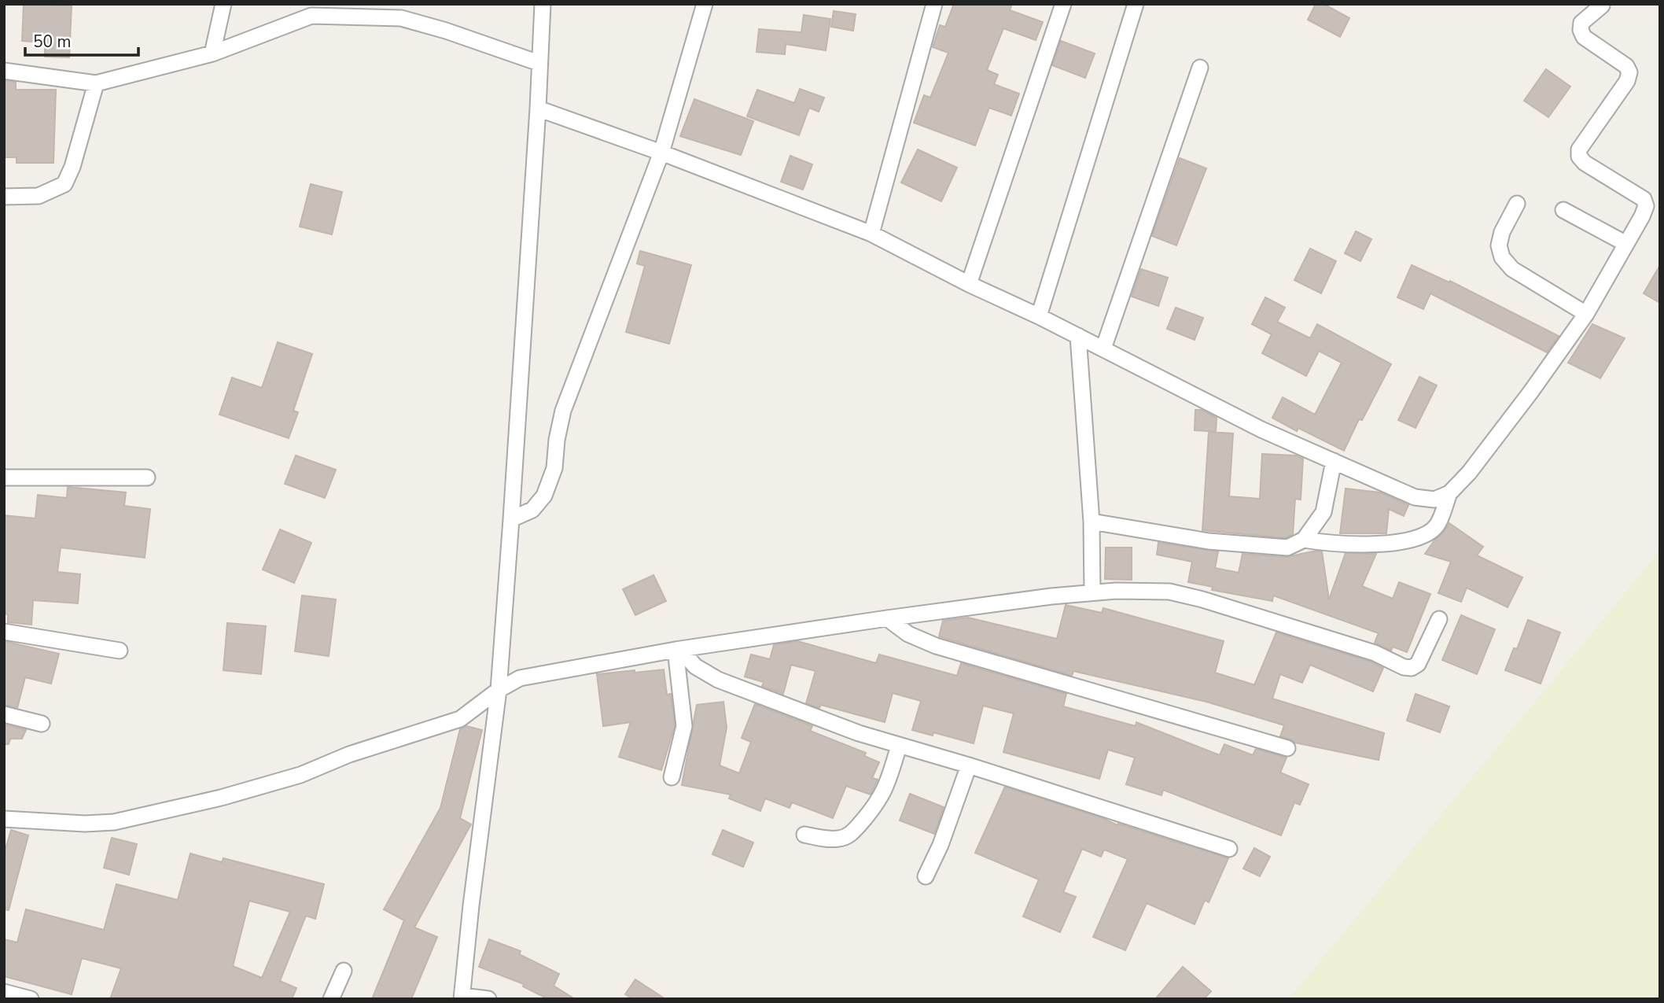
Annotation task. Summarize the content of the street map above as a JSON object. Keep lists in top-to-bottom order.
{
  "scale_bar": "50 m"
}
